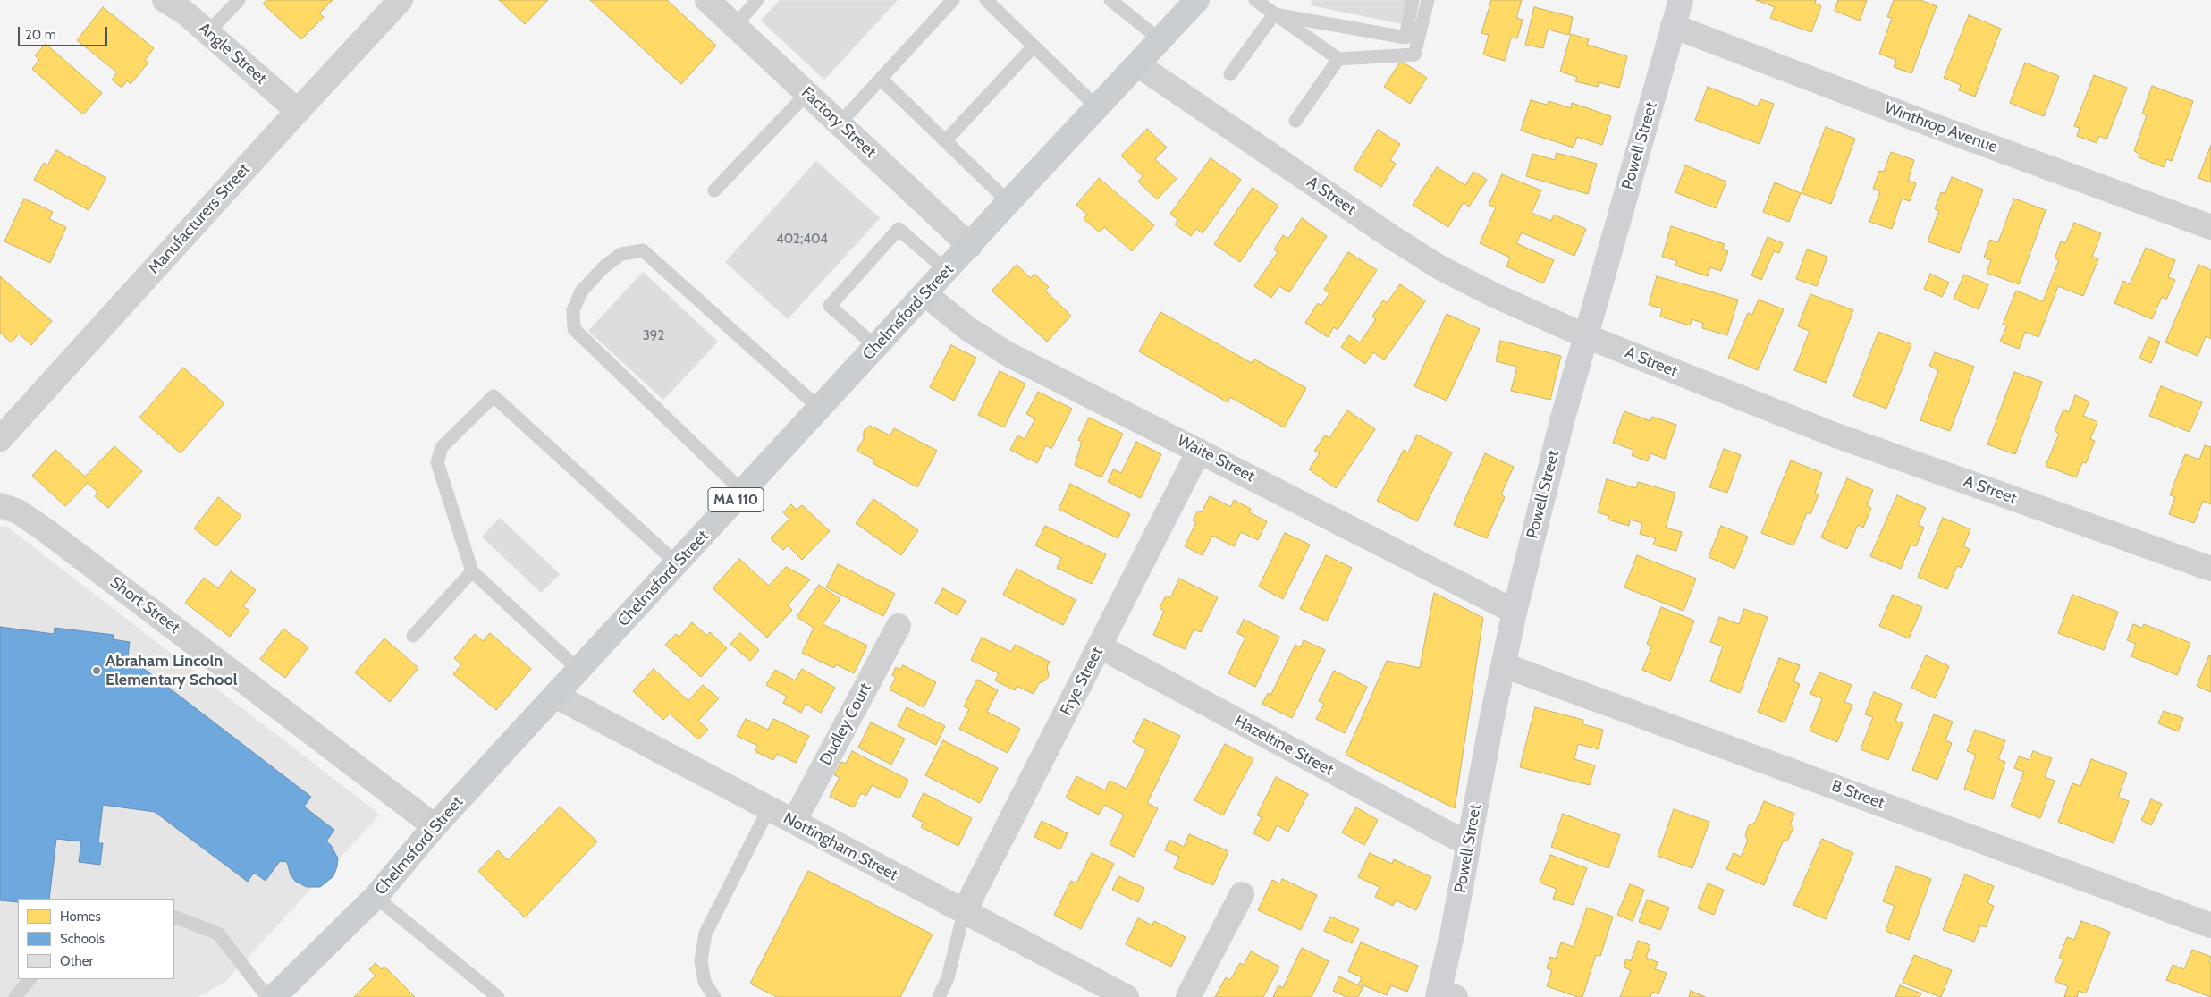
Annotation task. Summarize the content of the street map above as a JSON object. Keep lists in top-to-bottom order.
{
  "streets": {
    "main road": ["Chelmsford Street", "MA 110"],
    "street": [
      "Angle Street",
      "Factory Street",
      "Winthrop Avenue",
      "Powell Street",
      "A Street",
      "Manufacturers Street",
      "Waite Street",
      "Short Street",
      "Frye Street",
      "Dudley Court",
      "Hazeltine Street",
      "B Street",
      "Nottingham Street"
    ]
  },
  "crossings": [
    ["Angle Street", "Manufacturers Street"],
    ["Factory Street", "Chelmsford Street"],
    ["Winthrop Avenue", "Powell Street"],
    ["Powell Street", "A Street"],
    ["Powell Street", "Waite Street"],
    ["Powell Street", "Hazeltine Street"],
    ["Powell Street", "B Street"],
    ["A Street", "Chelmsford Street"],
    ["Chelmsford Street", "Waite Street"],
    ["Chelmsford Street", "Short Street"],
    ["Chelmsford Street", "Nottingham Street"],
    ["Waite Street", "Frye Street"],
    ["Frye Street", "Hazeltine Street"],
    ["Frye Street", "Nottingham Street"],
    ["Dudley Court", "Nottingham Street"]
  ],
  "places": ["Abraham Lincoln Elementary School"],
  "house_numbers": ["402;404", "392"],
  "legend": ["Homes", "Schools", "Other"],
  "scale_bar": "20 m"
}
